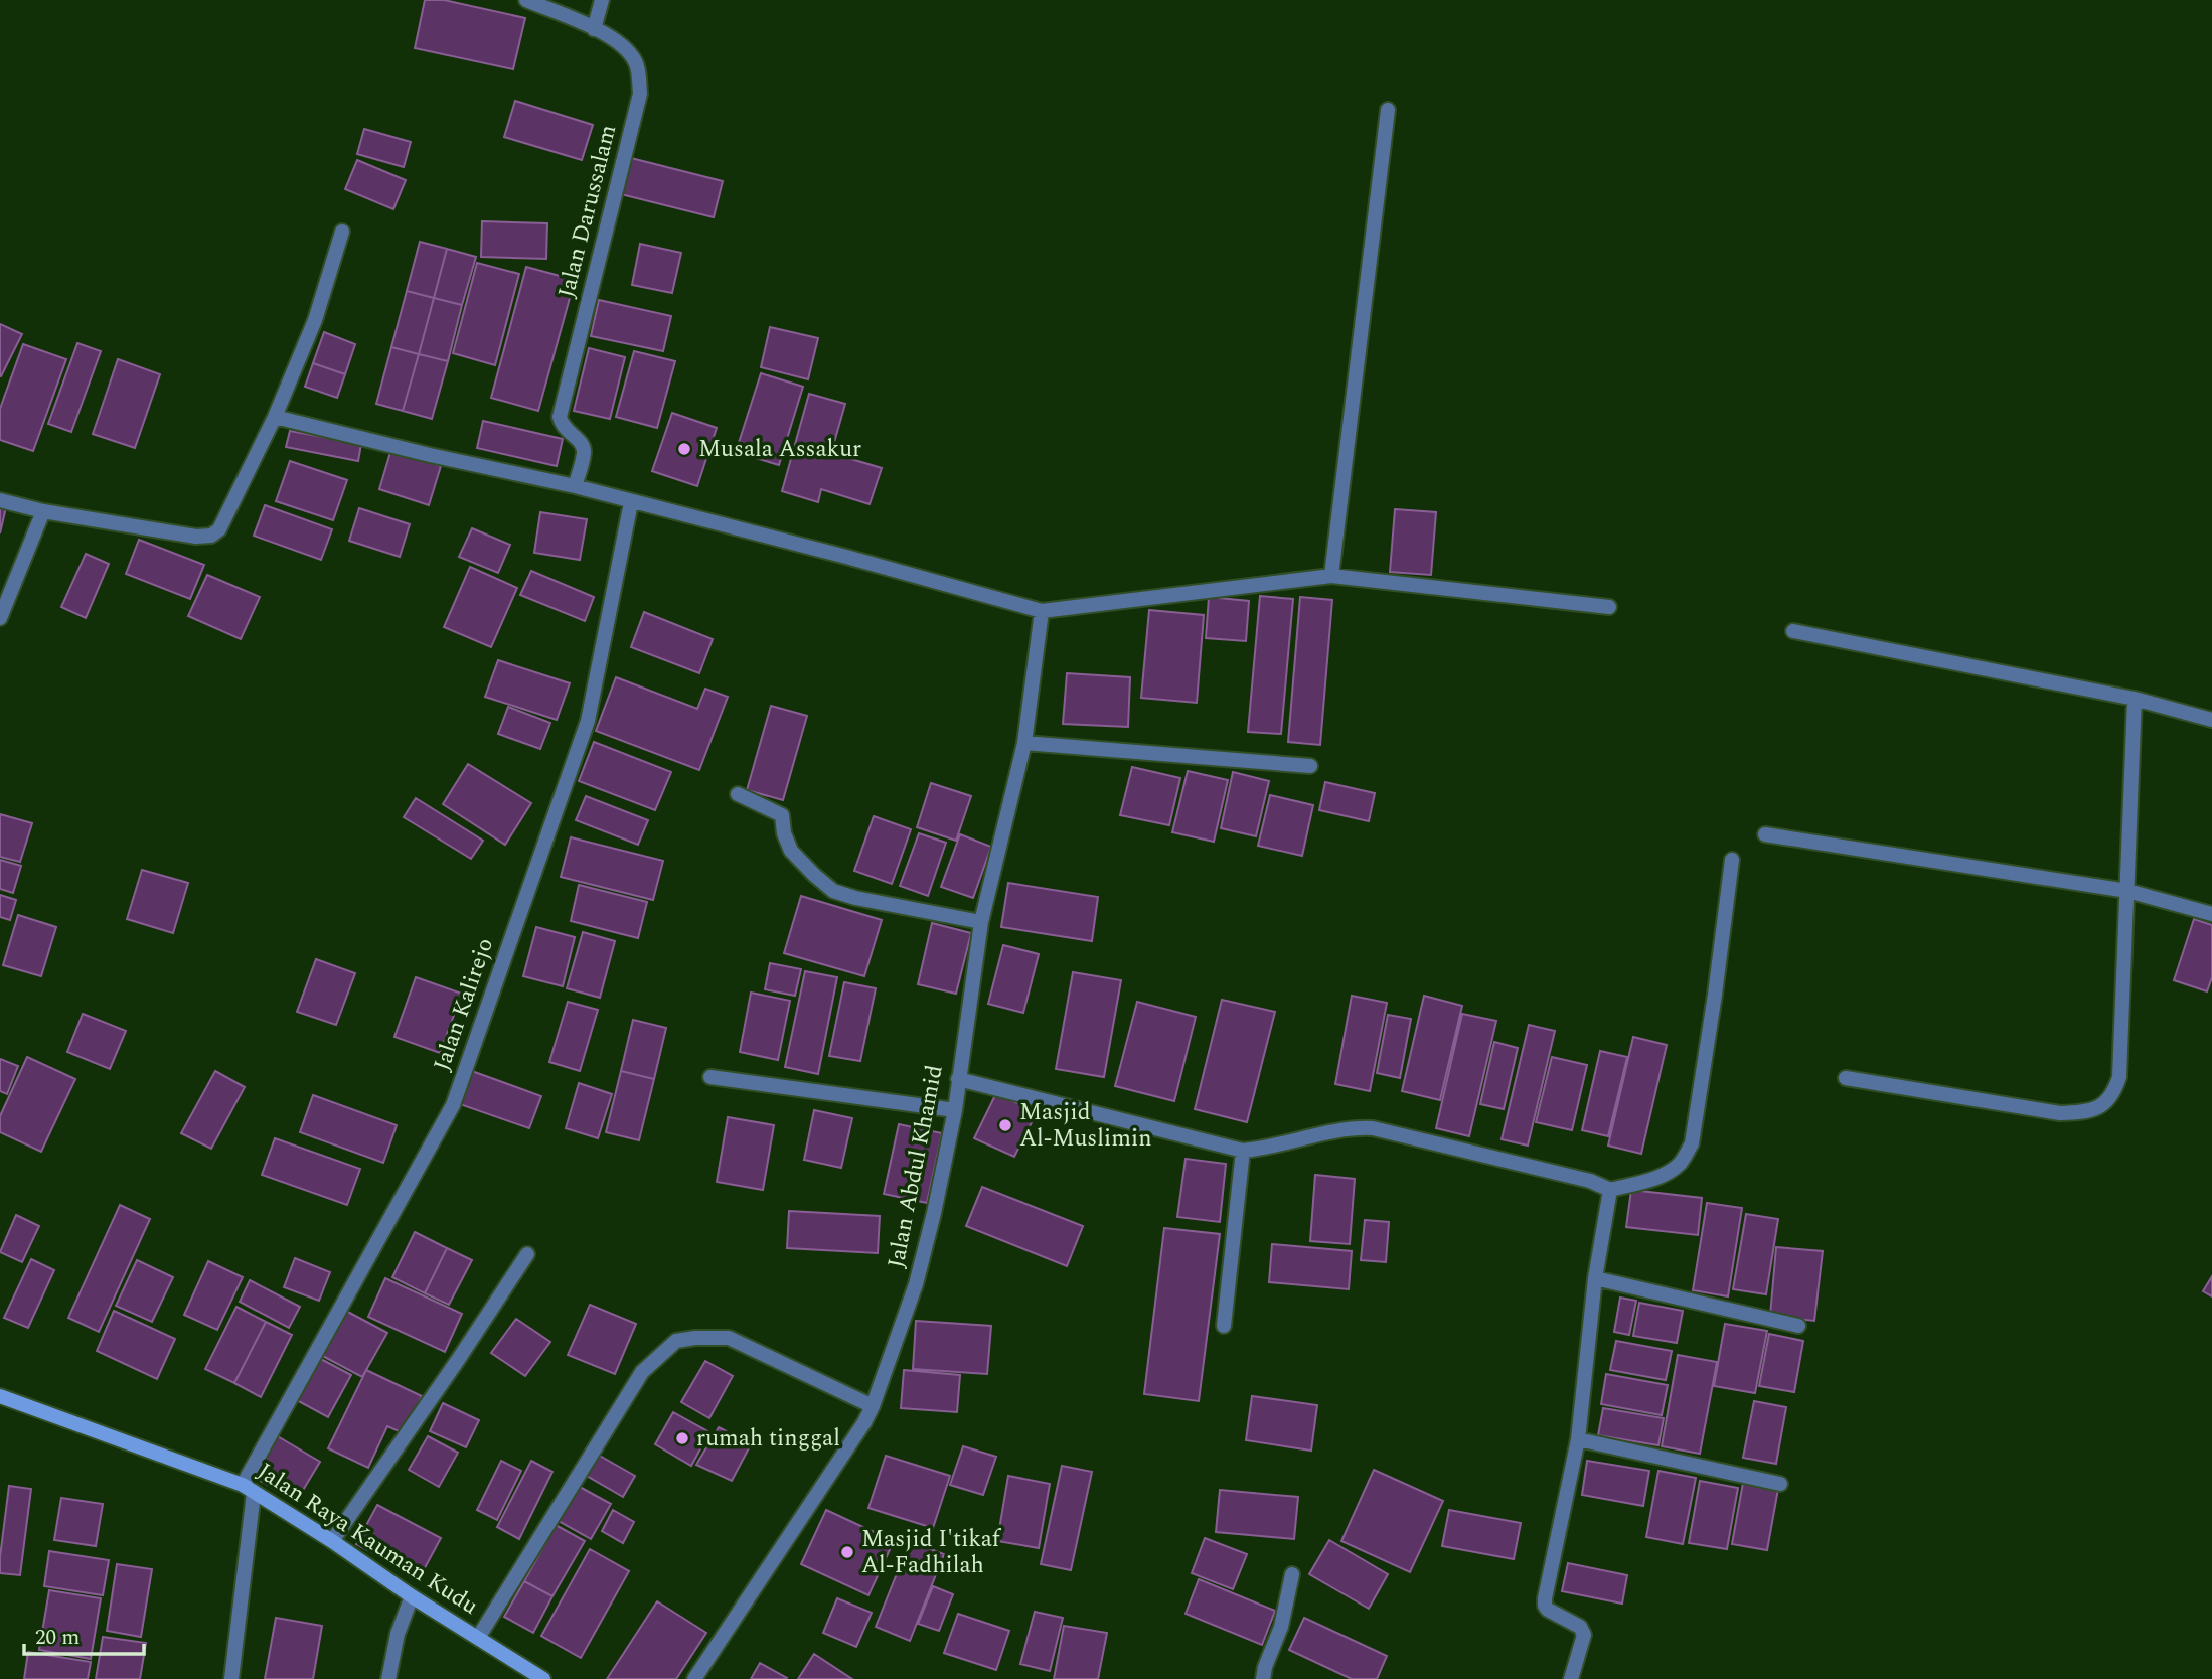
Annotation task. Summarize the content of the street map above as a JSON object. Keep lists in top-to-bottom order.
{
  "streets": {
    "street": [
      "Jalan Darussalam",
      "Jalan Kalirejo",
      "Jalan Abdul Khamid",
      "Jalan Raya Kauman Kudu"
    ]
  },
  "crossings": [
    ["Jalan Kalirejo", "Jalan Raya Kauman Kudu"]
  ],
  "places": [
    "Musala Assakur",
    "Masjid Al-Muslimin",
    "rumah tinggal",
    "Masjid I'tikaf Al-Fadhilah"
  ],
  "scale_bar": "20 m"
}
